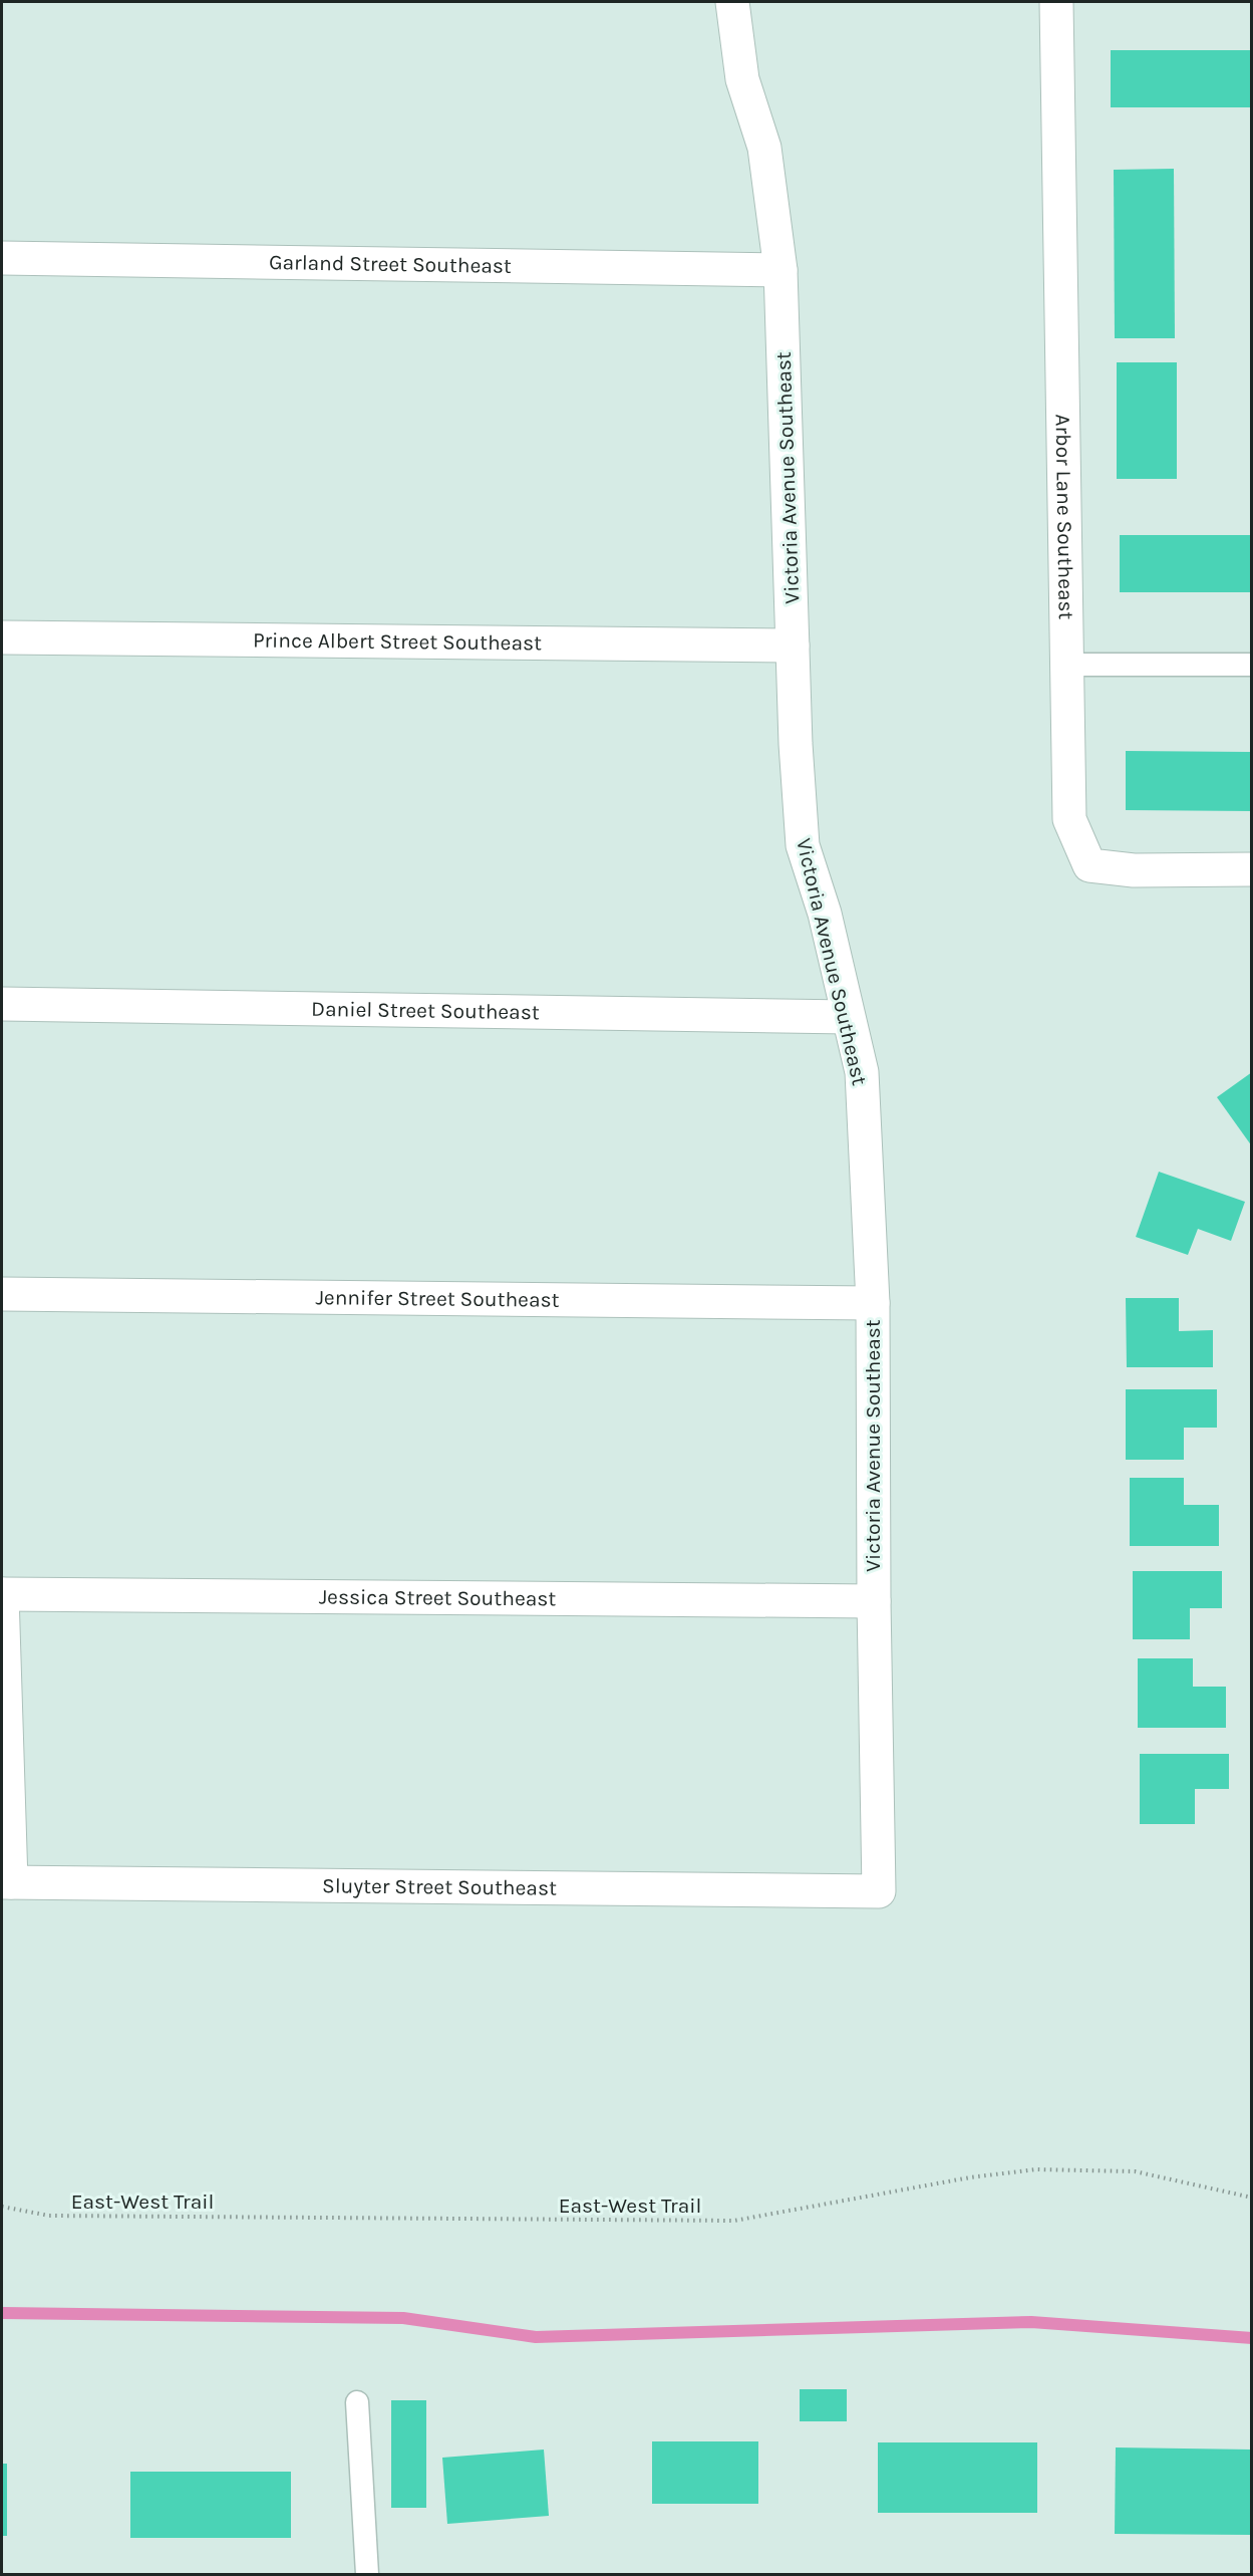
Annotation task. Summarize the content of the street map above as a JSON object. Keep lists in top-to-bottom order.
{
  "streets": {
    "street": [
      "Garland Street Southeast",
      "Victoria Avenue Southeast",
      "Arbor Lane Southeast",
      "Prince Albert Street Southeast",
      "Daniel Street Southeast",
      "Jennifer Street Southeast",
      "Jessica Street Southeast",
      "Sluyter Street Southeast"
    ],
    "path": ["East-West Trail"]
  },
  "crossings": [
    ["Garland Street Southeast", "Victoria Avenue Southeast"],
    ["Victoria Avenue Southeast", "Prince Albert Street Southeast"],
    ["Victoria Avenue Southeast", "Daniel Street Southeast"],
    ["Victoria Avenue Southeast", "Jennifer Street Southeast"],
    ["Victoria Avenue Southeast", "Jessica Street Southeast"],
    ["Victoria Avenue Southeast", "Sluyter Street Southeast"]
  ]
}
